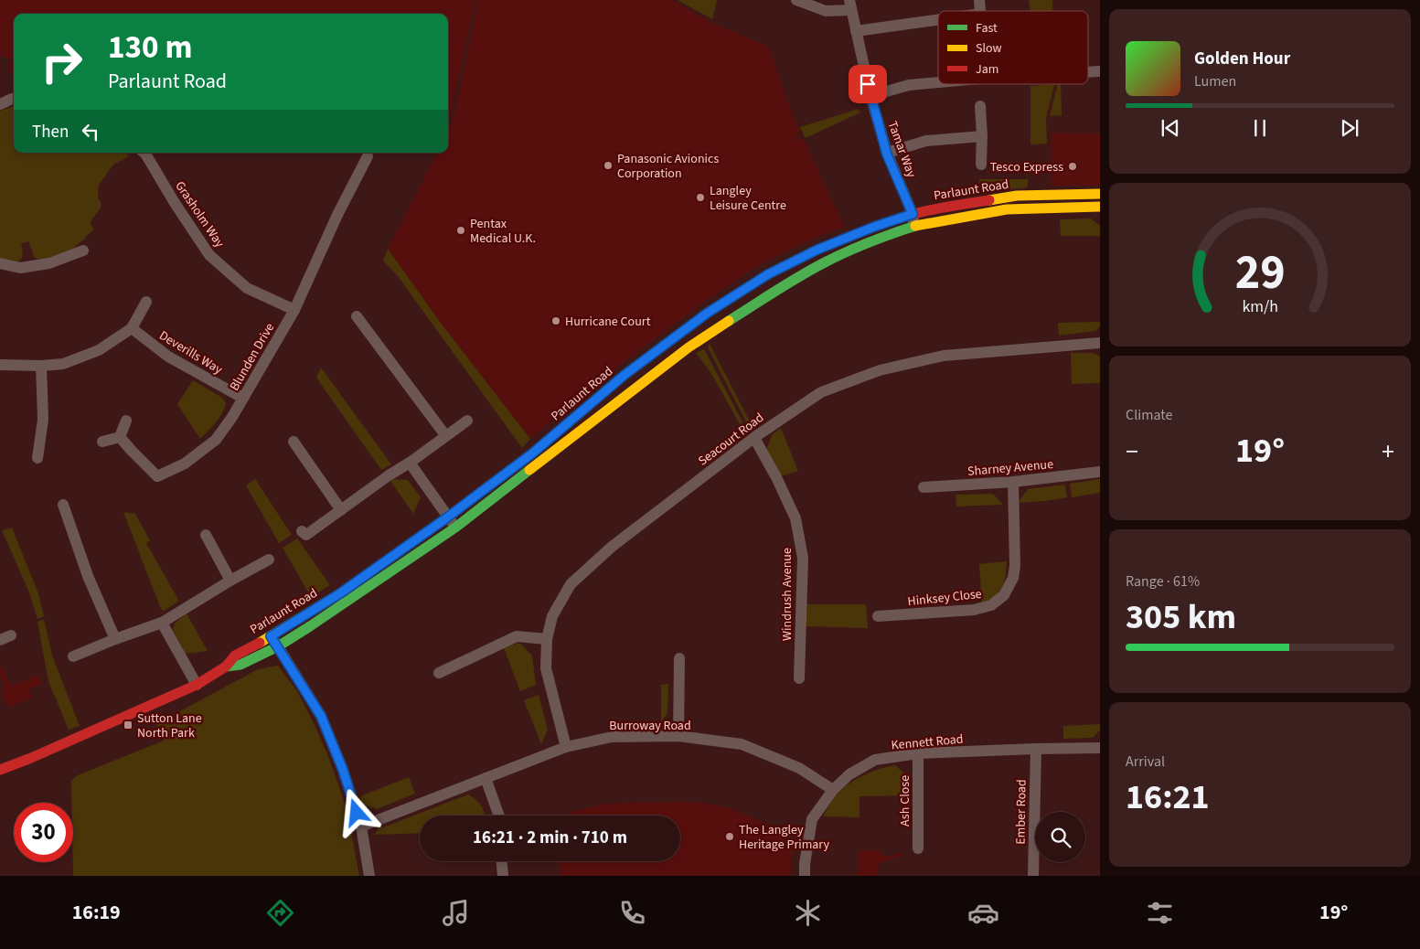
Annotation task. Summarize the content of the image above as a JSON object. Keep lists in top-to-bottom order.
{
  "streets": {
    "street": [
      "Tamar Way",
      "Parlaunt Road",
      "Grasholm Way",
      "Deverills Way",
      "Blunden Drive",
      "Seacourt Road",
      "Sharney Avenue",
      "Windrush Avenue",
      "Hinksey Close",
      "Burroway Road",
      "Kennett Road",
      "Ash Close",
      "Ember Road"
    ]
  },
  "crossings": [
    ["Tamar Way", "Parlaunt Road"],
    ["Grasholm Way", "Blunden Drive"],
    ["Deverills Way", "Blunden Drive"],
    ["Seacourt Road", "Windrush Avenue"],
    ["Seacourt Road", "Burroway Road"],
    ["Sharney Avenue", "Hinksey Close"],
    ["Burroway Road", "Kennett Road"],
    ["Kennett Road", "Ash Close"],
    ["Kennett Road", "Ember Road"]
  ],
  "places": {
    "other": [
      "Panasonic Avionics Corporation",
      "Tesco Express",
      "Langley Leisure Centre",
      "Pentax Medical U.K.",
      "Hurricane Court",
      "The Langley Heritage Primary"
    ],
    "transit": ["Sutton Lane North Park"]
  },
  "legend": ["Fast", "Slow", "Jam"],
  "page": {
    "turn": ["130 m", "Parlaunt Road"],
    "song": ["Golden Hour", "Lumen"],
    "then": "Then",
    "tile": [
      "Climate",
      ["Range · 61%", "305 km"],
      ["Arrival", "16:21"]
    ],
    "heat": ["−", "19°", "+"],
    "limit": "30",
    "trip": "16:21 · 2 min · 710 m",
    "tabs": ["16:19", "19°"],
    "gauge": ["29", "km/h"]
  }
}
